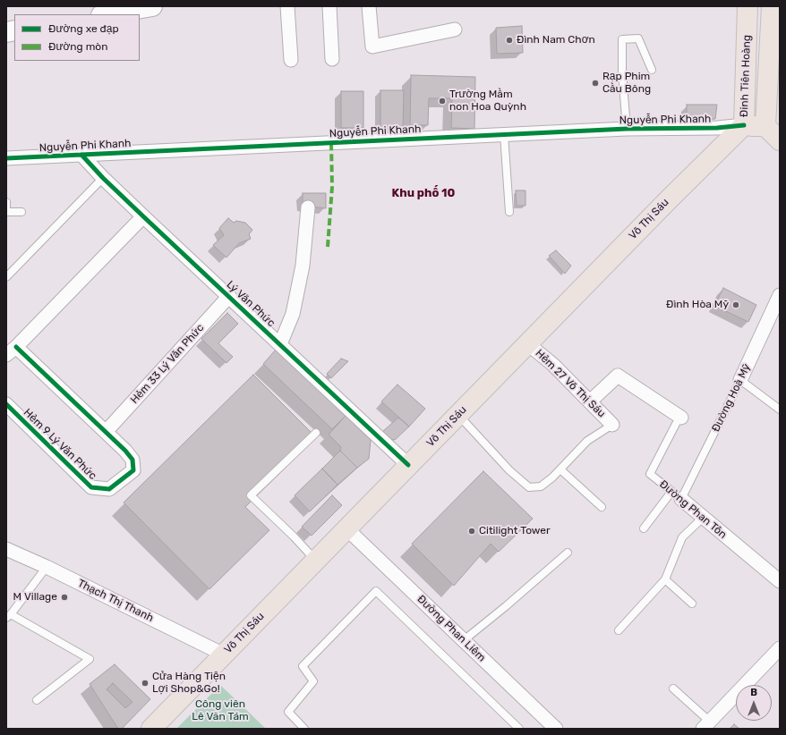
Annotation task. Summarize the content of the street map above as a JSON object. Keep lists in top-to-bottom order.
{
  "streets": {
    "main road": ["Đinh Tiên Hoàng", "Võ Thị Sáu"],
    "street": [
      "Nguyễn Phi Khanh",
      "Lý Văn Phức",
      "Hẻm 33 Lý Văn Phức",
      "Hẻm 27 Võ Thị Sáu",
      "Đường Hoà Mỹ",
      "Hẻm 9 Lý Văn Phức",
      "Đường Phan Tôn",
      "Thạch Thị Thanh",
      "Đường Phan Liêm"
    ]
  },
  "crossings": [
    ["Đinh Tiên Hoàng", "Nguyễn Phi Khanh"],
    ["Đinh Tiên Hoàng", "Võ Thị Sáu"],
    ["Nguyễn Phi Khanh", "Võ Thị Sáu"],
    ["Nguyễn Phi Khanh", "Lý Văn Phức"],
    ["Võ Thị Sáu", "Lý Văn Phức"],
    ["Võ Thị Sáu", "Hẻm 27 Võ Thị Sáu"],
    ["Võ Thị Sáu", "Thạch Thị Thanh"],
    ["Võ Thị Sáu", "Đường Phan Liêm"],
    ["Lý Văn Phức", "Hẻm 33 Lý Văn Phức"],
    ["Hẻm 33 Lý Văn Phức", "Hẻm 9 Lý Văn Phức"],
    ["Đường Hoà Mỹ", "Đường Phan Tôn"]
  ],
  "districts": ["Khu phố 10"],
  "parks": ["Công viên Lê Văn Tám"],
  "places": [
    "Đình Nam Chơn",
    "Rạp Phim Cầu Bông",
    "Trường Mầm non Hoa Quỳnh",
    "Đình Hòa Mỹ",
    "Citilight Tower",
    "M Village",
    "Cửa Hàng Tiện Lợi Shop&Go!"
  ],
  "legend": ["Đường xe đạp", "Đường mòn"],
  "north": "top"
}
